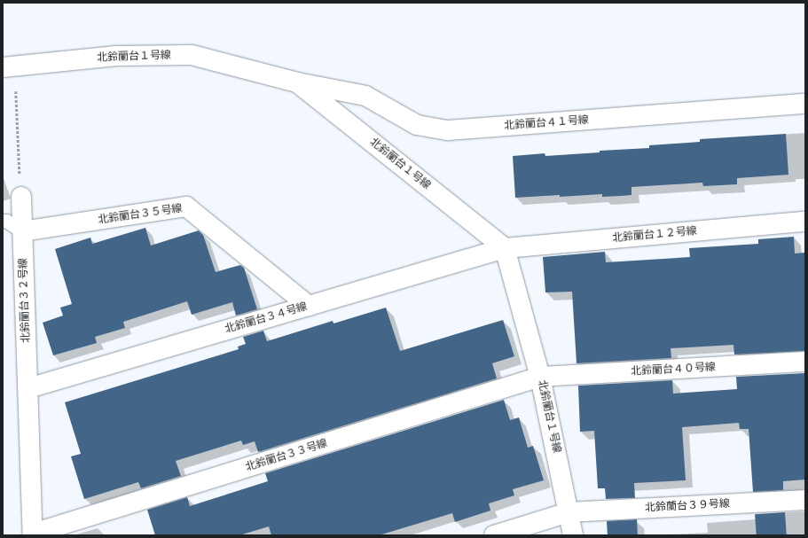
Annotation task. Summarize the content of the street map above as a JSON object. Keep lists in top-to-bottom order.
{
  "streets": {
    "street": [
      "北鈴蘭台１号線",
      "北鈴蘭台４１号線",
      "北鈴蘭台３５号線",
      "北鈴蘭台１２号線",
      "北鈴蘭台３２号線",
      "北鈴蘭台３４号線",
      "北鈴蘭台４０号線",
      "北鈴蘭台３３号線",
      "北鈴蘭台３９号線"
    ]
  },
  "crossings": [
    ["北鈴蘭台１号線", "北鈴蘭台４１号線"],
    ["北鈴蘭台１号線", "北鈴蘭台１２号線"],
    ["北鈴蘭台１号線", "北鈴蘭台３４号線"],
    ["北鈴蘭台１号線", "北鈴蘭台４０号線"],
    ["北鈴蘭台１号線", "北鈴蘭台３３号線"],
    ["北鈴蘭台１号線", "北鈴蘭台３９号線"],
    ["北鈴蘭台３５号線", "北鈴蘭台３２号線"],
    ["北鈴蘭台３５号線", "北鈴蘭台３４号線"],
    ["北鈴蘭台１２号線", "北鈴蘭台３４号線"],
    ["北鈴蘭台３２号線", "北鈴蘭台３４号線"],
    ["北鈴蘭台３２号線", "北鈴蘭台３３号線"],
    ["北鈴蘭台４０号線", "北鈴蘭台３３号線"]
  ]
}
